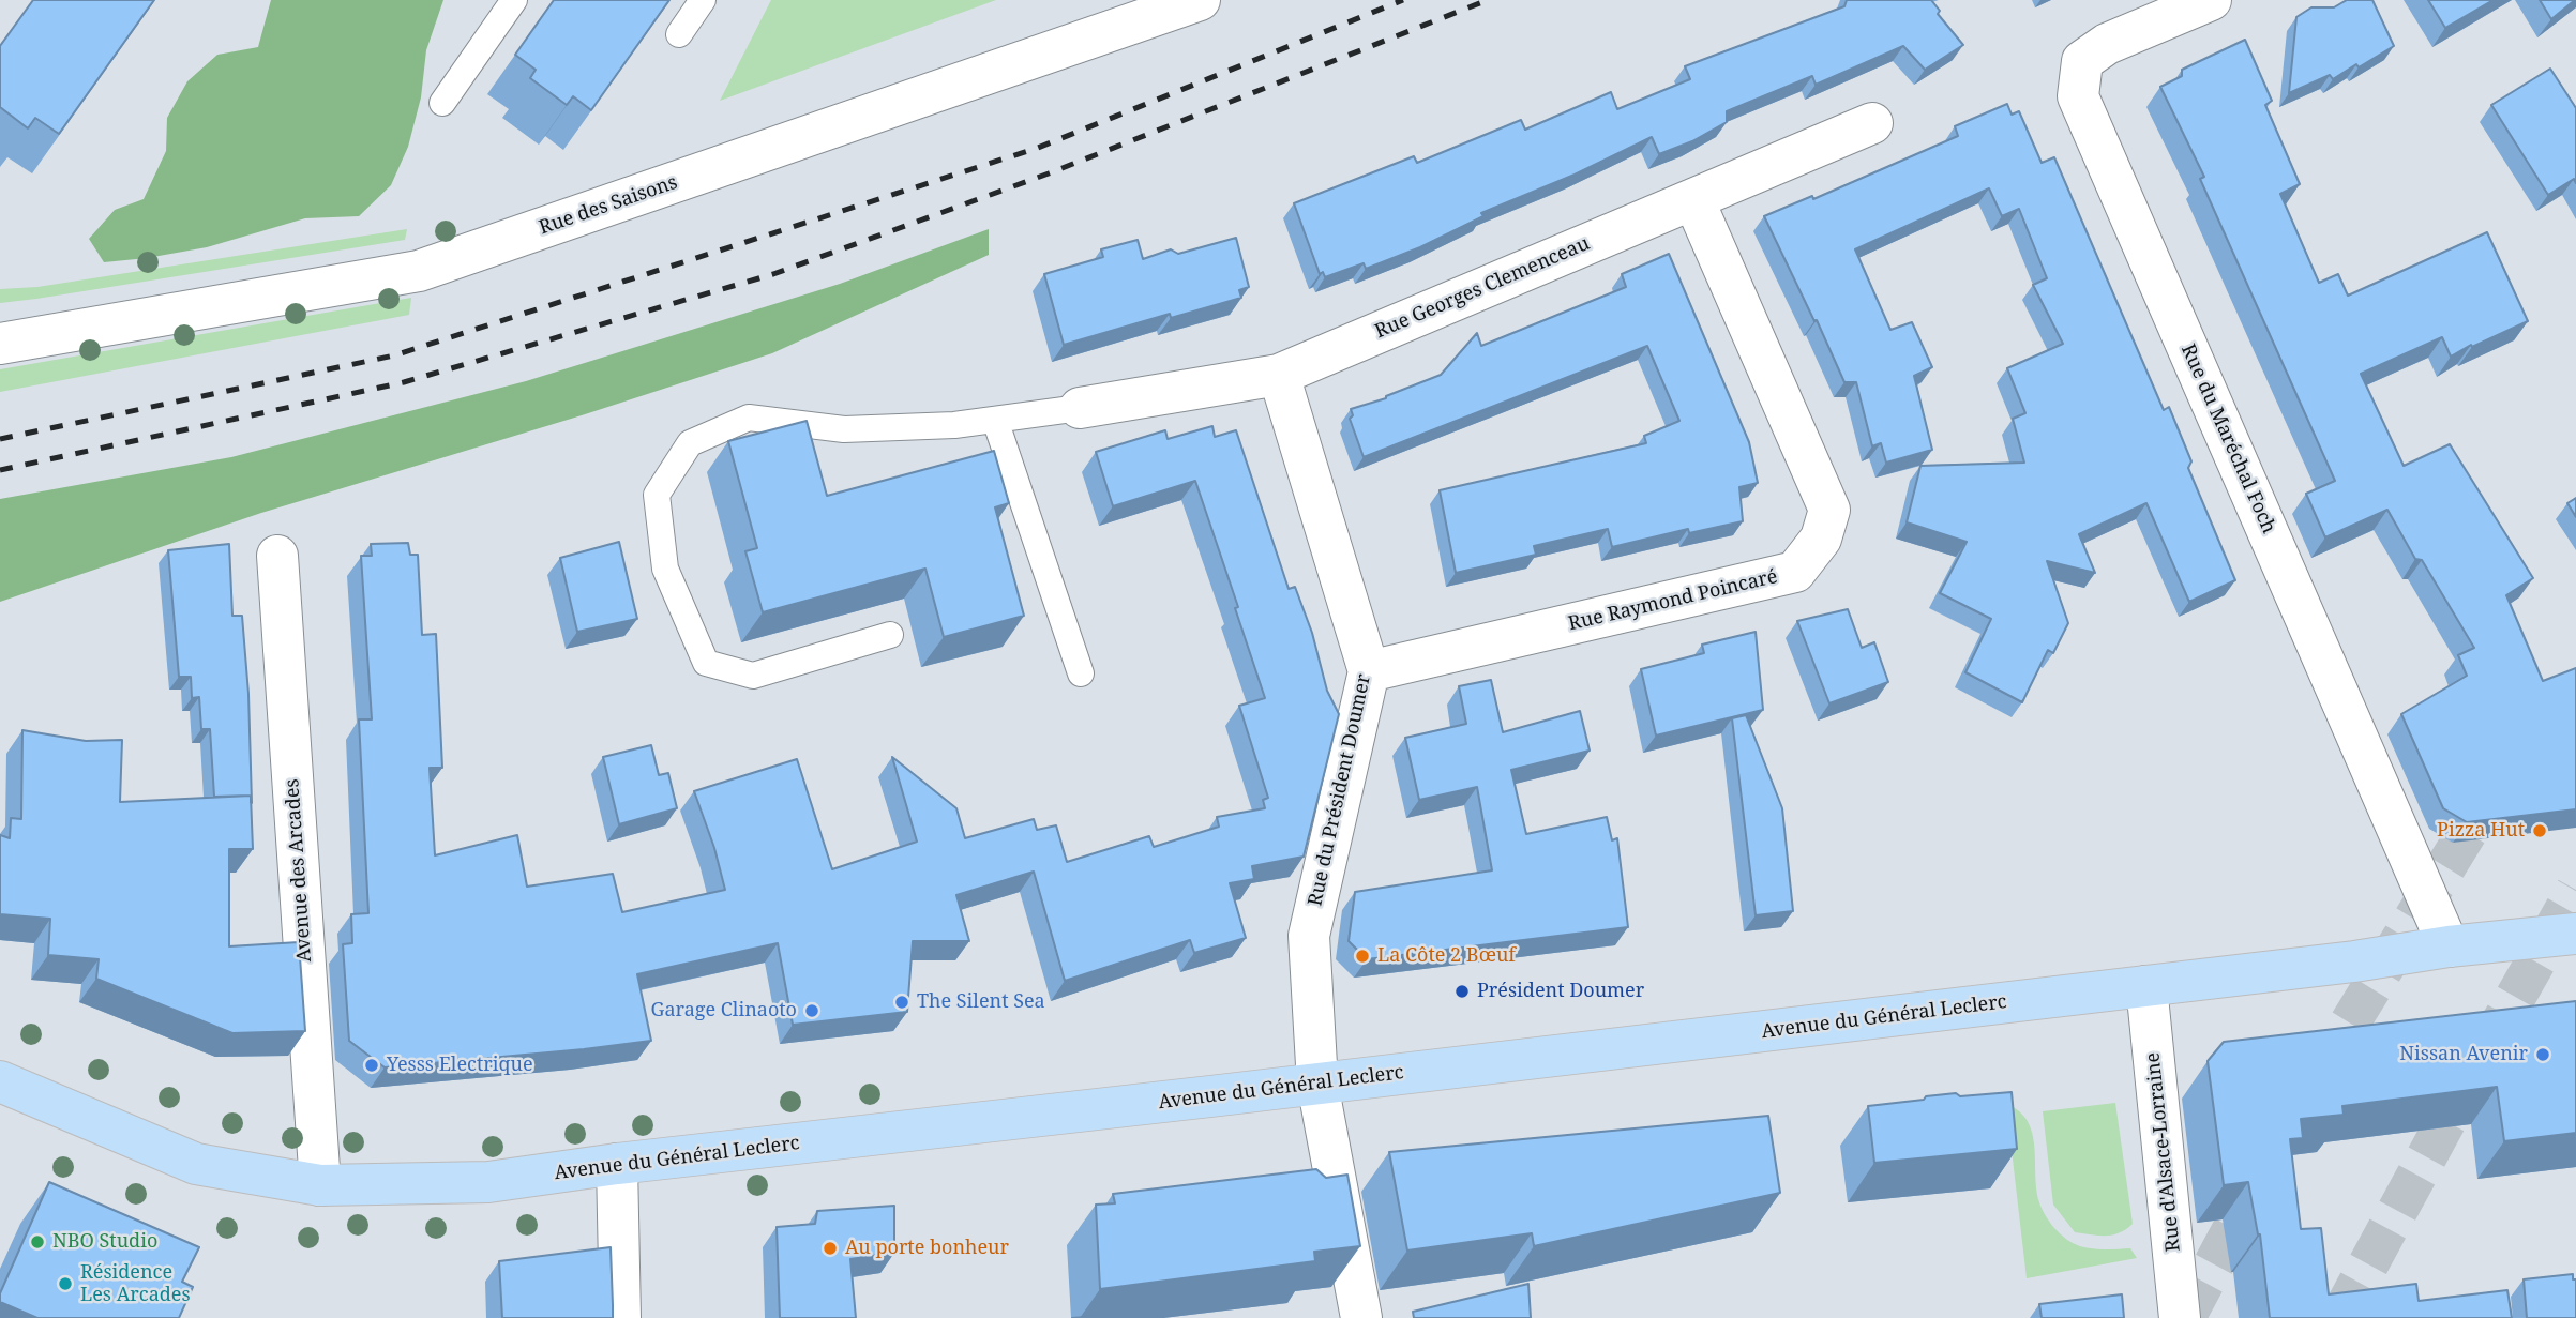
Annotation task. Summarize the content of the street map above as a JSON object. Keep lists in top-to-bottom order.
{
  "streets": {
    "main road": ["Avenue du Général Leclerc"],
    "street": [
      "Rue des Saisons",
      "Rue Georges Clemenceau",
      "Rue du Maréchal Foch",
      "Rue Raymond Poincaré",
      "Rue du Président Doumer",
      "Avenue des Arcades",
      "Rue d'Alsace-Lorraine"
    ]
  },
  "crossings": [
    ["Rue Georges Clemenceau", "Rue Raymond Poincaré"],
    ["Rue Georges Clemenceau", "Rue du Président Doumer"],
    ["Rue du Maréchal Foch", "Avenue du Général Leclerc"],
    ["Rue Raymond Poincaré", "Rue du Président Doumer"],
    ["Rue du Président Doumer", "Avenue du Général Leclerc"],
    ["Avenue des Arcades", "Avenue du Général Leclerc"],
    ["Avenue du Général Leclerc", "Rue d'Alsace-Lorraine"]
  ],
  "places": [
    "Pizza Hut",
    "La Côte 2 Bœuf",
    "Président Doumer",
    "The Silent Sea",
    "Garage Clinaoto",
    "Nissan Avenir",
    "Yesss Electrique",
    "NBO Studio",
    "Au porte bonheur",
    "Résidence Les Arcades"
  ]
}
